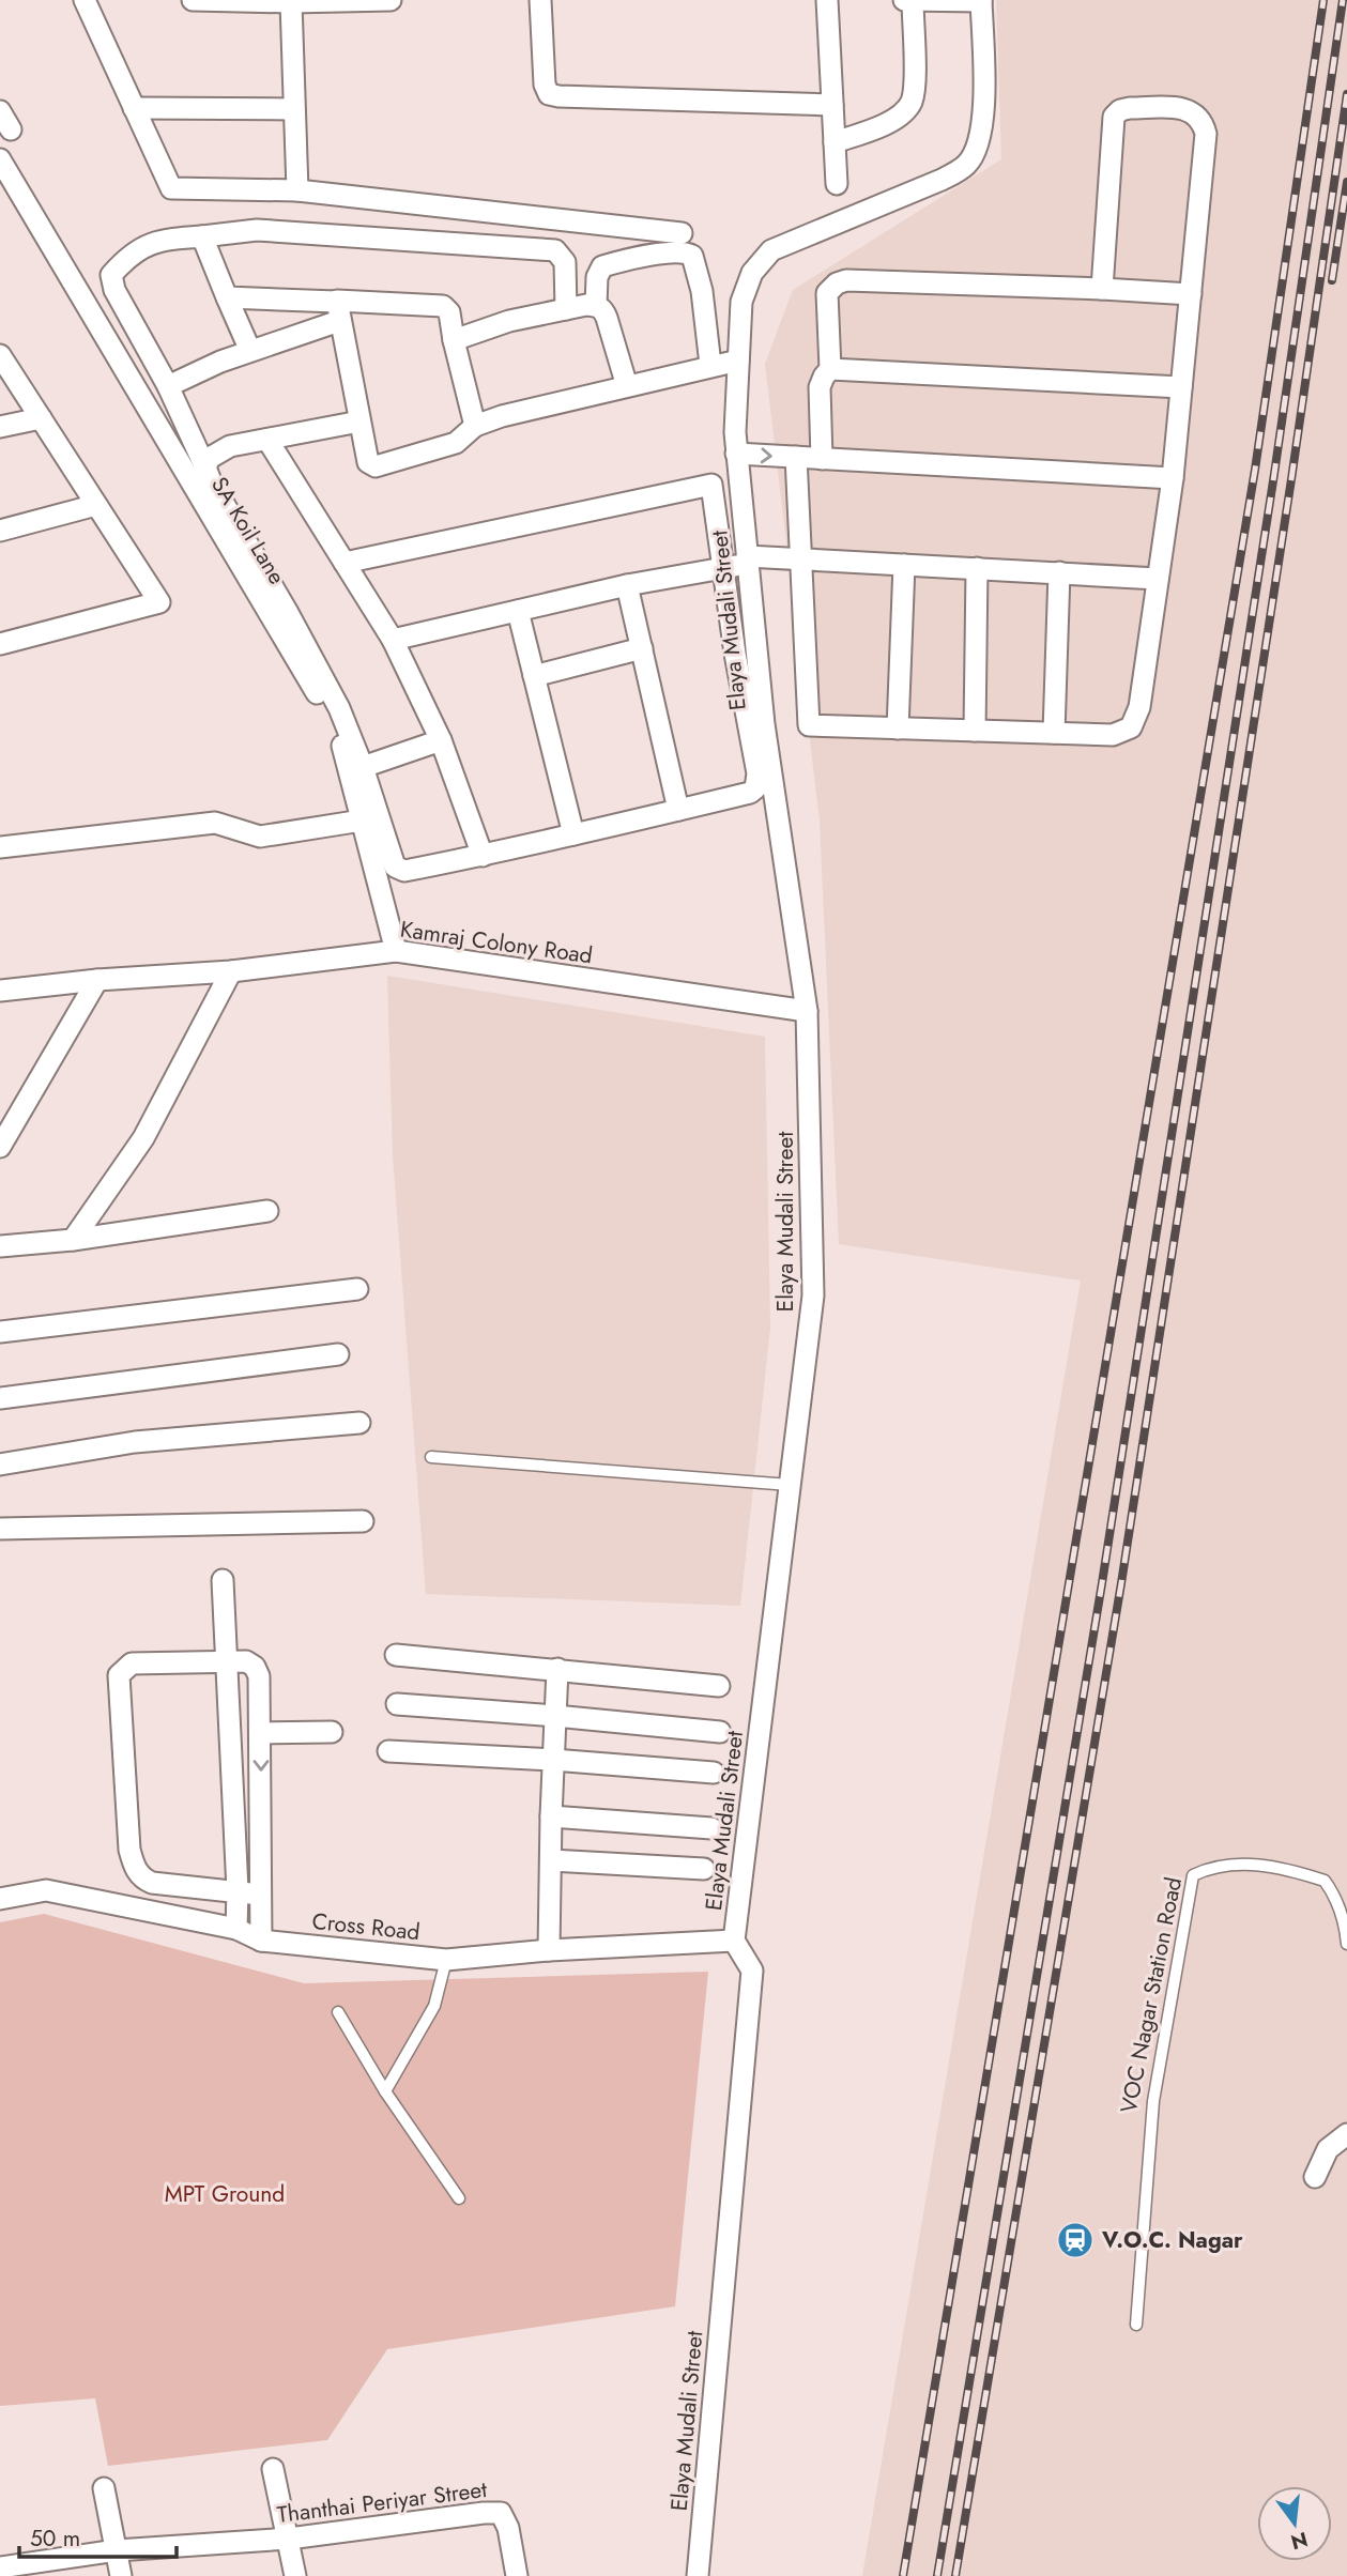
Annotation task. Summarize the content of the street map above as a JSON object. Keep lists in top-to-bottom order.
{
  "streets": {
    "street": [
      "SA Koil Lane",
      "Elaya Mudali Street",
      "Kamraj Colony Road",
      "Cross Road",
      "Thanthai Periyar Street"
    ],
    "lane": ["VOC Nagar Station Road"]
  },
  "crossings": [
    ["SA Koil Lane", "Kamraj Colony Road"],
    ["Elaya Mudali Street", "Kamraj Colony Road"],
    ["Elaya Mudali Street", "Cross Road"]
  ],
  "parks": ["MPT Ground"],
  "places": {
    "station": ["V.O.C. Nagar"]
  },
  "scale_bar": "50 m",
  "north": "bottom"
}
